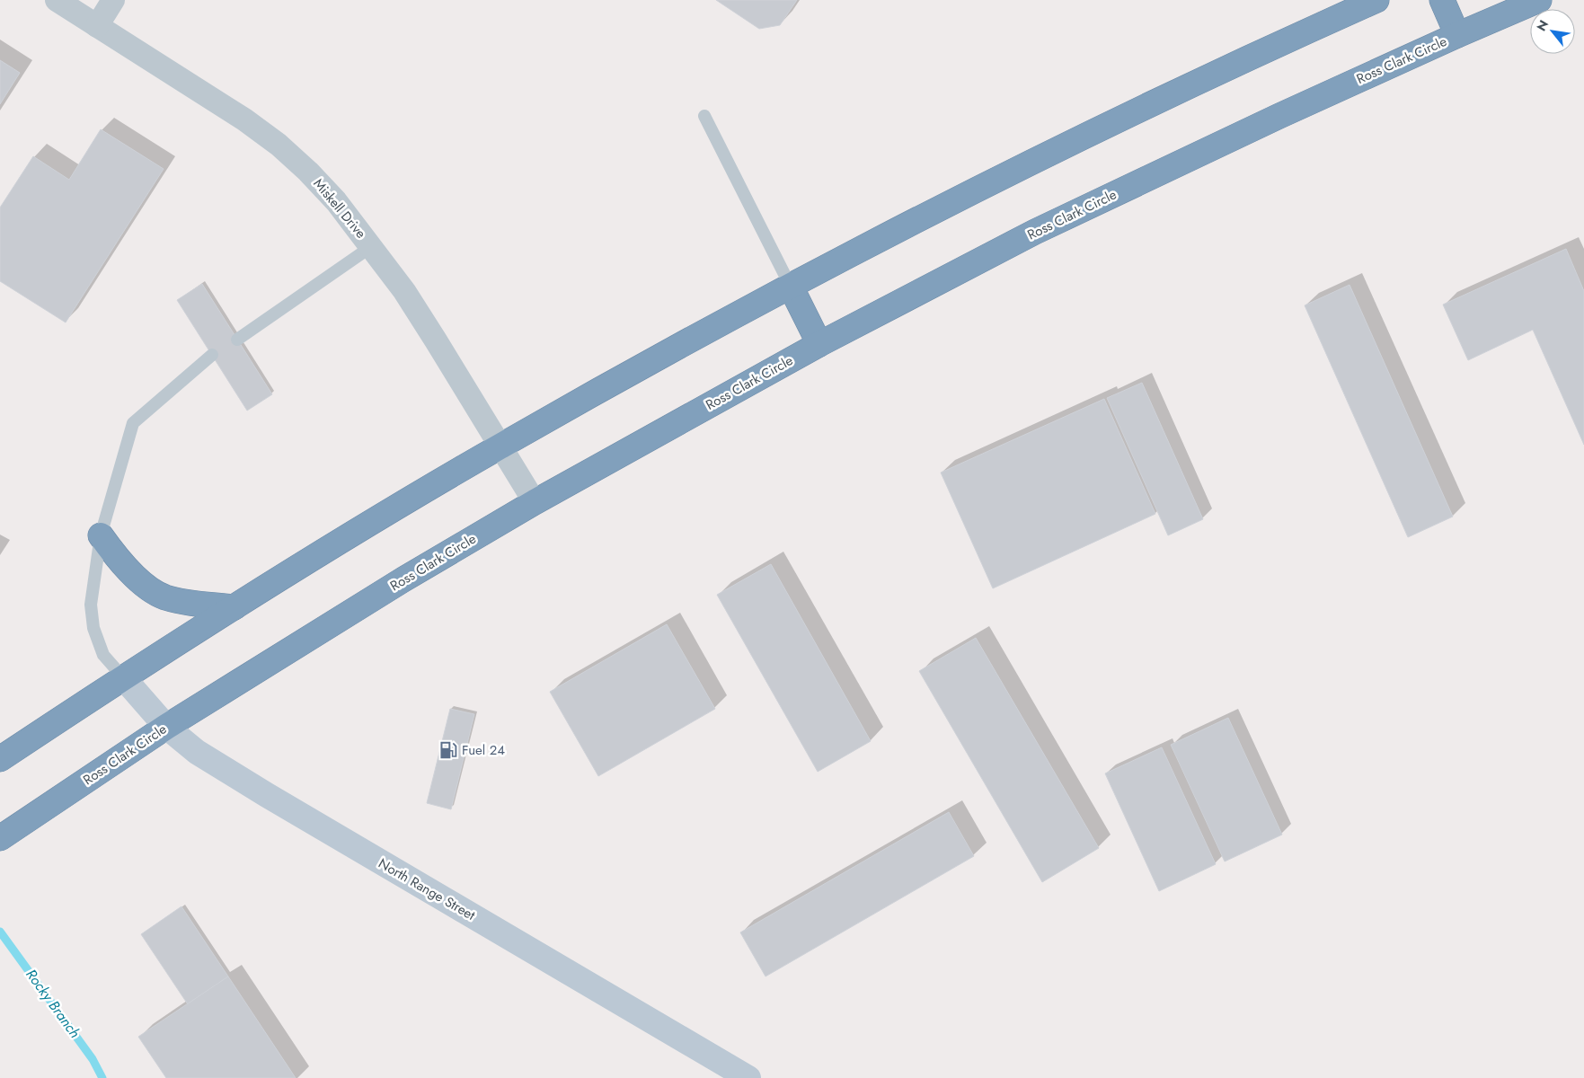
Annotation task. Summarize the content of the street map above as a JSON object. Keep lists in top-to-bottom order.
{
  "streets": {
    "highway": ["Ross Clark Circle"],
    "street": ["Miskell Drive", "North Range Street"]
  },
  "crossings": [
    ["Ross Clark Circle", "Miskell Drive"],
    ["Ross Clark Circle", "North Range Street"]
  ],
  "water": ["Rocky Branch"],
  "places": {
    "fuel station": ["Fuel 24"]
  },
  "north": "top left"
}
